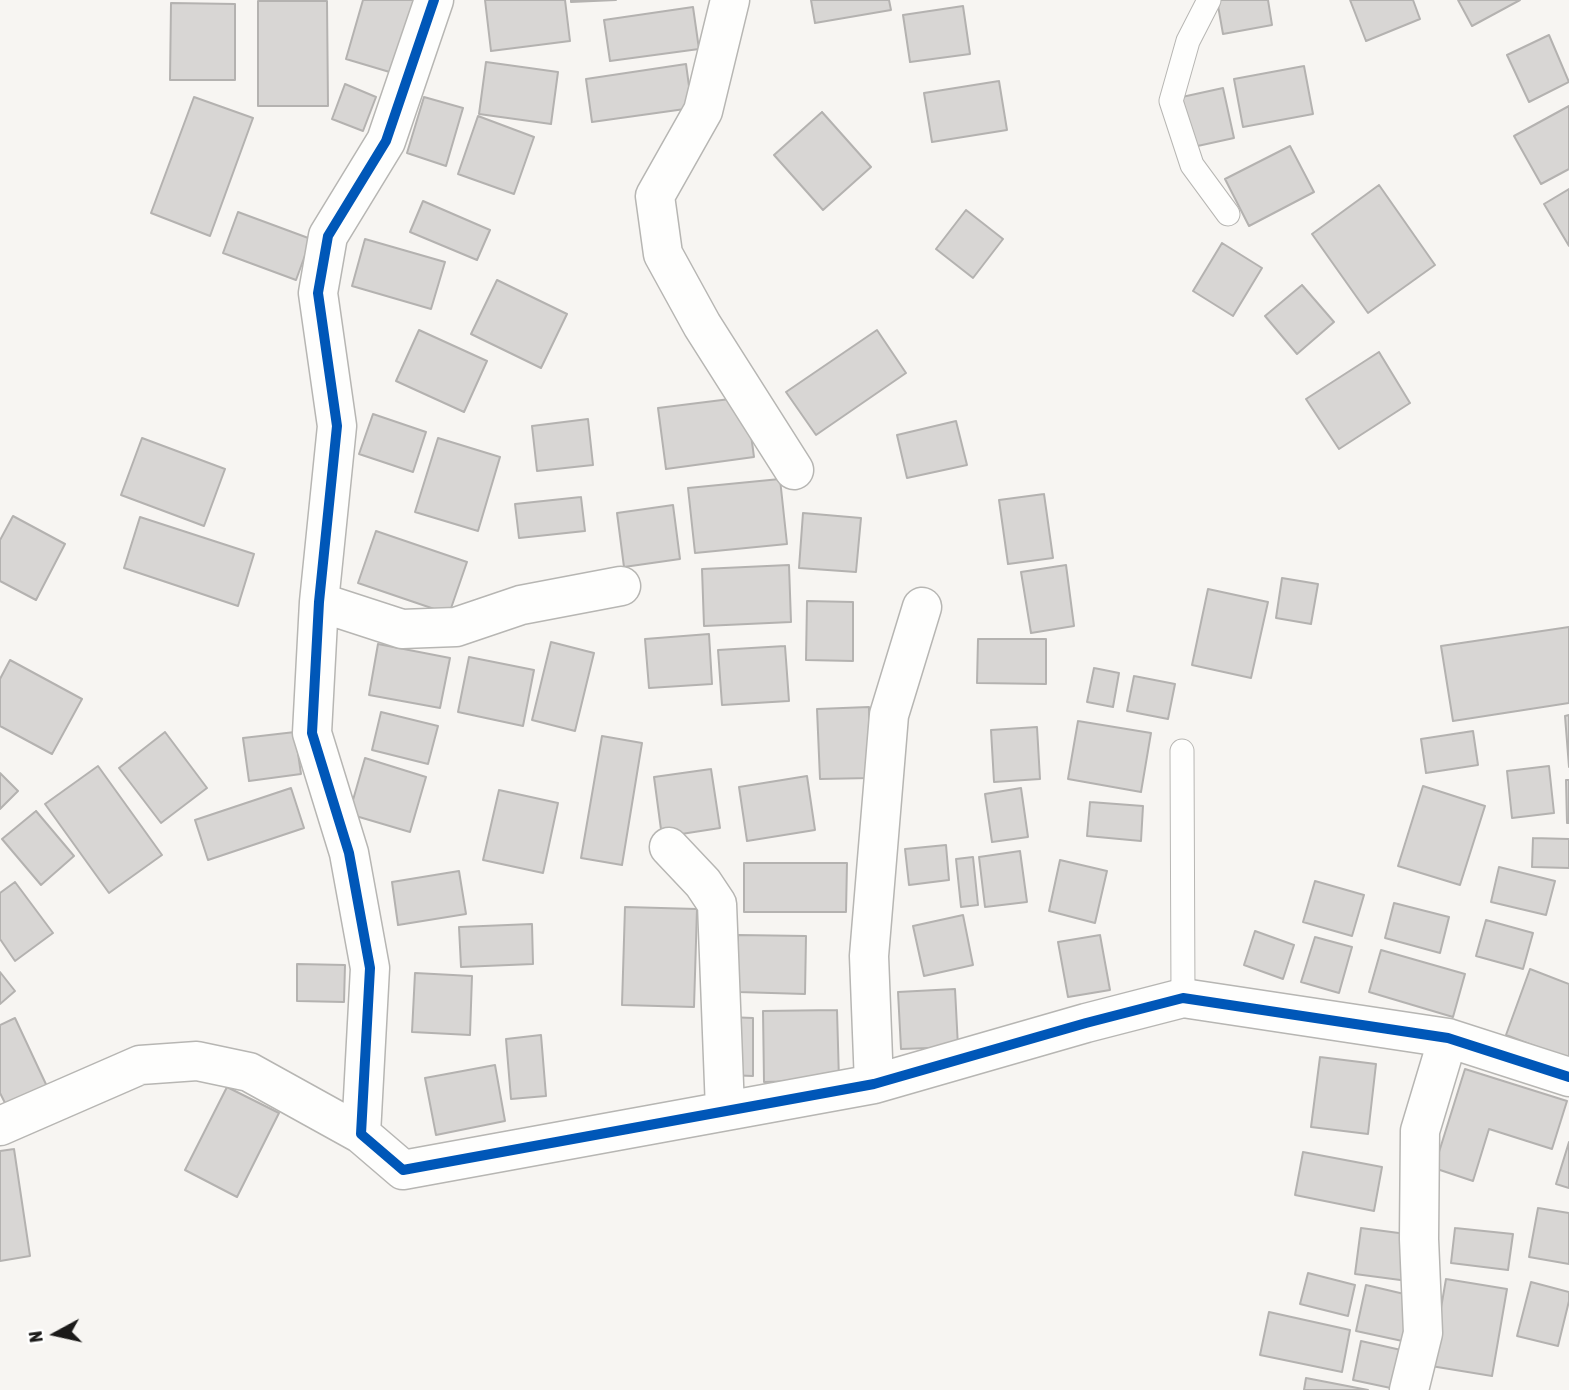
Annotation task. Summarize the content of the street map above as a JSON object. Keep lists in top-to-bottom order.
{
  "north": "left"
}
